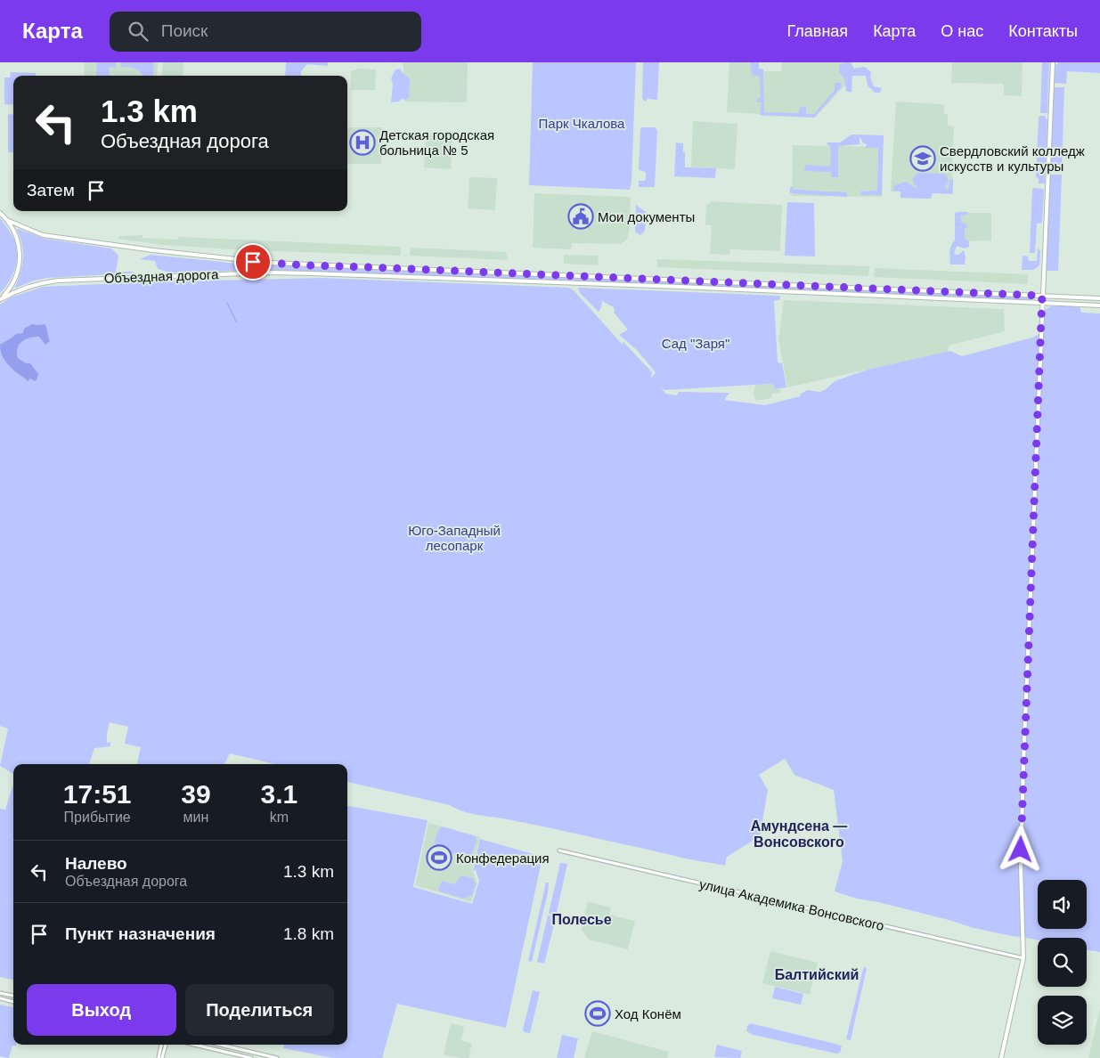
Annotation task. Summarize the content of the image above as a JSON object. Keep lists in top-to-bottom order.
{
  "streets": {
    "main road": ["Объездная дорога"],
    "street": ["улица Академика Вонсовского"]
  },
  "districts": ["Амундсена — Вонсовского", "Полесье", "Балтийский"],
  "parks": ["Парк Чкалова", "Сад \"Заря\"", "Юго-Западный лесопарк"],
  "places": {
    "hospital": ["Детская городская больница № 5"],
    "school or university": ["Свердловский колледж искусств и культуры"],
    "public building": ["Мои документы"],
    "sports": ["Конфедерация", "Ход Конём"]
  },
  "page": {
    "header": "Карта",
    "search": "Поиск",
    "nav": [
      "Главная",
      "Карта",
      "О нас",
      "Контакты"
    ],
    "turn": ["1.3 km", "Объездная дорога"],
    "then": "Затем",
    "eta": [
      "17:51",
      "Прибытие",
      "39",
      "мин",
      "3.1",
      "km"
    ],
    "list": [
      {
        "name": "Налево",
        "note": "Объездная дорога",
        "value": "1.3 km"
      },
      {
        "name": "Пункт назначения",
        "value": "1.8 km"
      }
    ],
    "buttons": ["Выход", "Поделиться"]
  }
}
